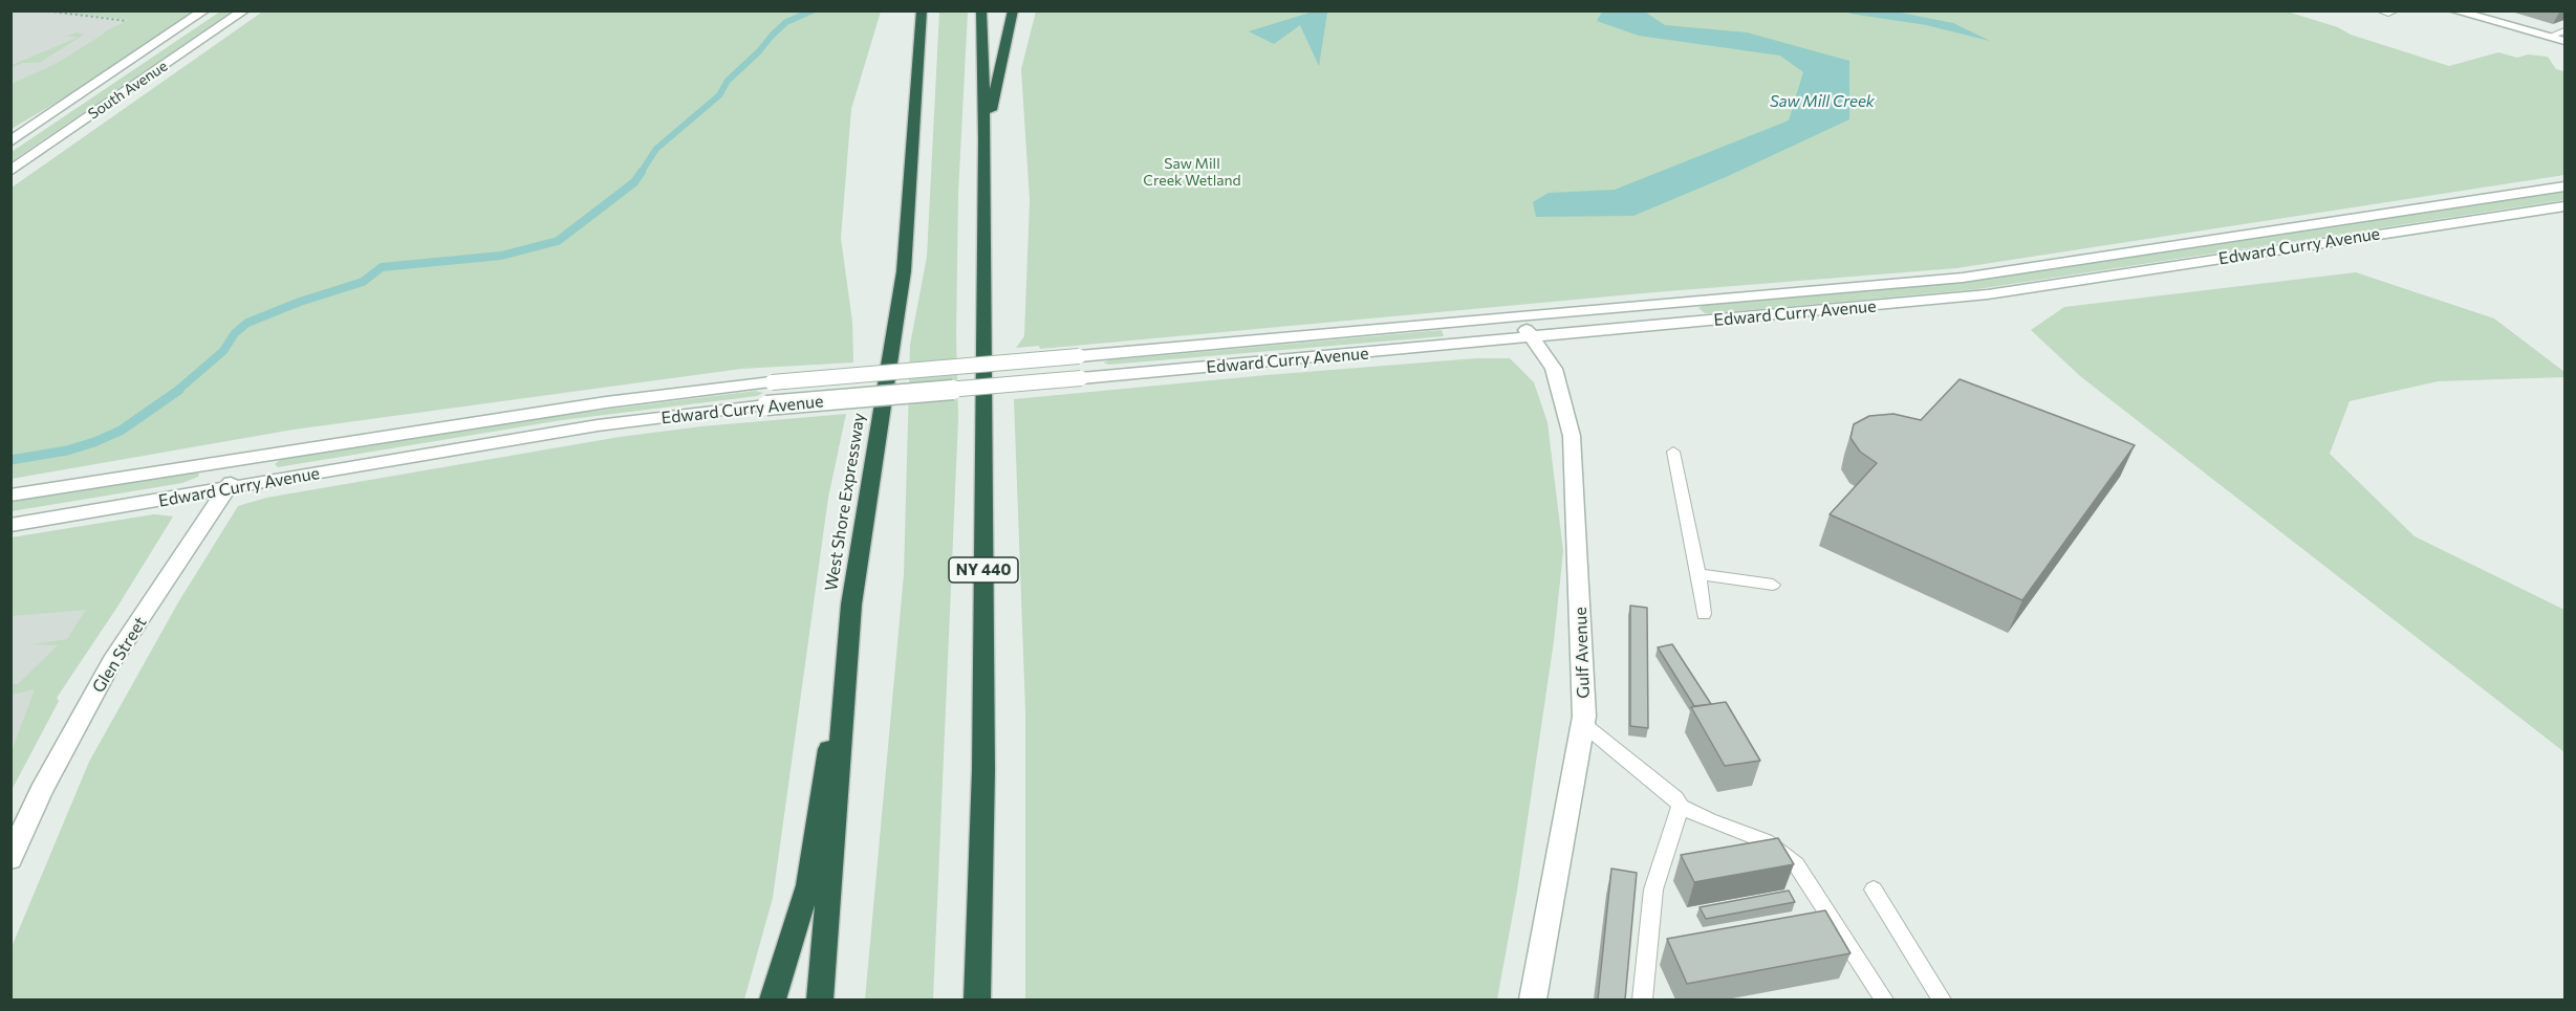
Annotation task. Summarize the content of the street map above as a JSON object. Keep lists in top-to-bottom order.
{
  "streets": {
    "highway": ["West Shore Expressway", "NY 440"],
    "street": [
      "South Avenue",
      "Edward Curry Avenue",
      "Gulf Avenue",
      "Glen Street"
    ]
  },
  "crossings": [
    ["Edward Curry Avenue", "Gulf Avenue"],
    ["Edward Curry Avenue", "Glen Street"]
  ],
  "water": ["Saw Mill Creek"],
  "parks": ["Saw Mill Creek Wetland"]
}
